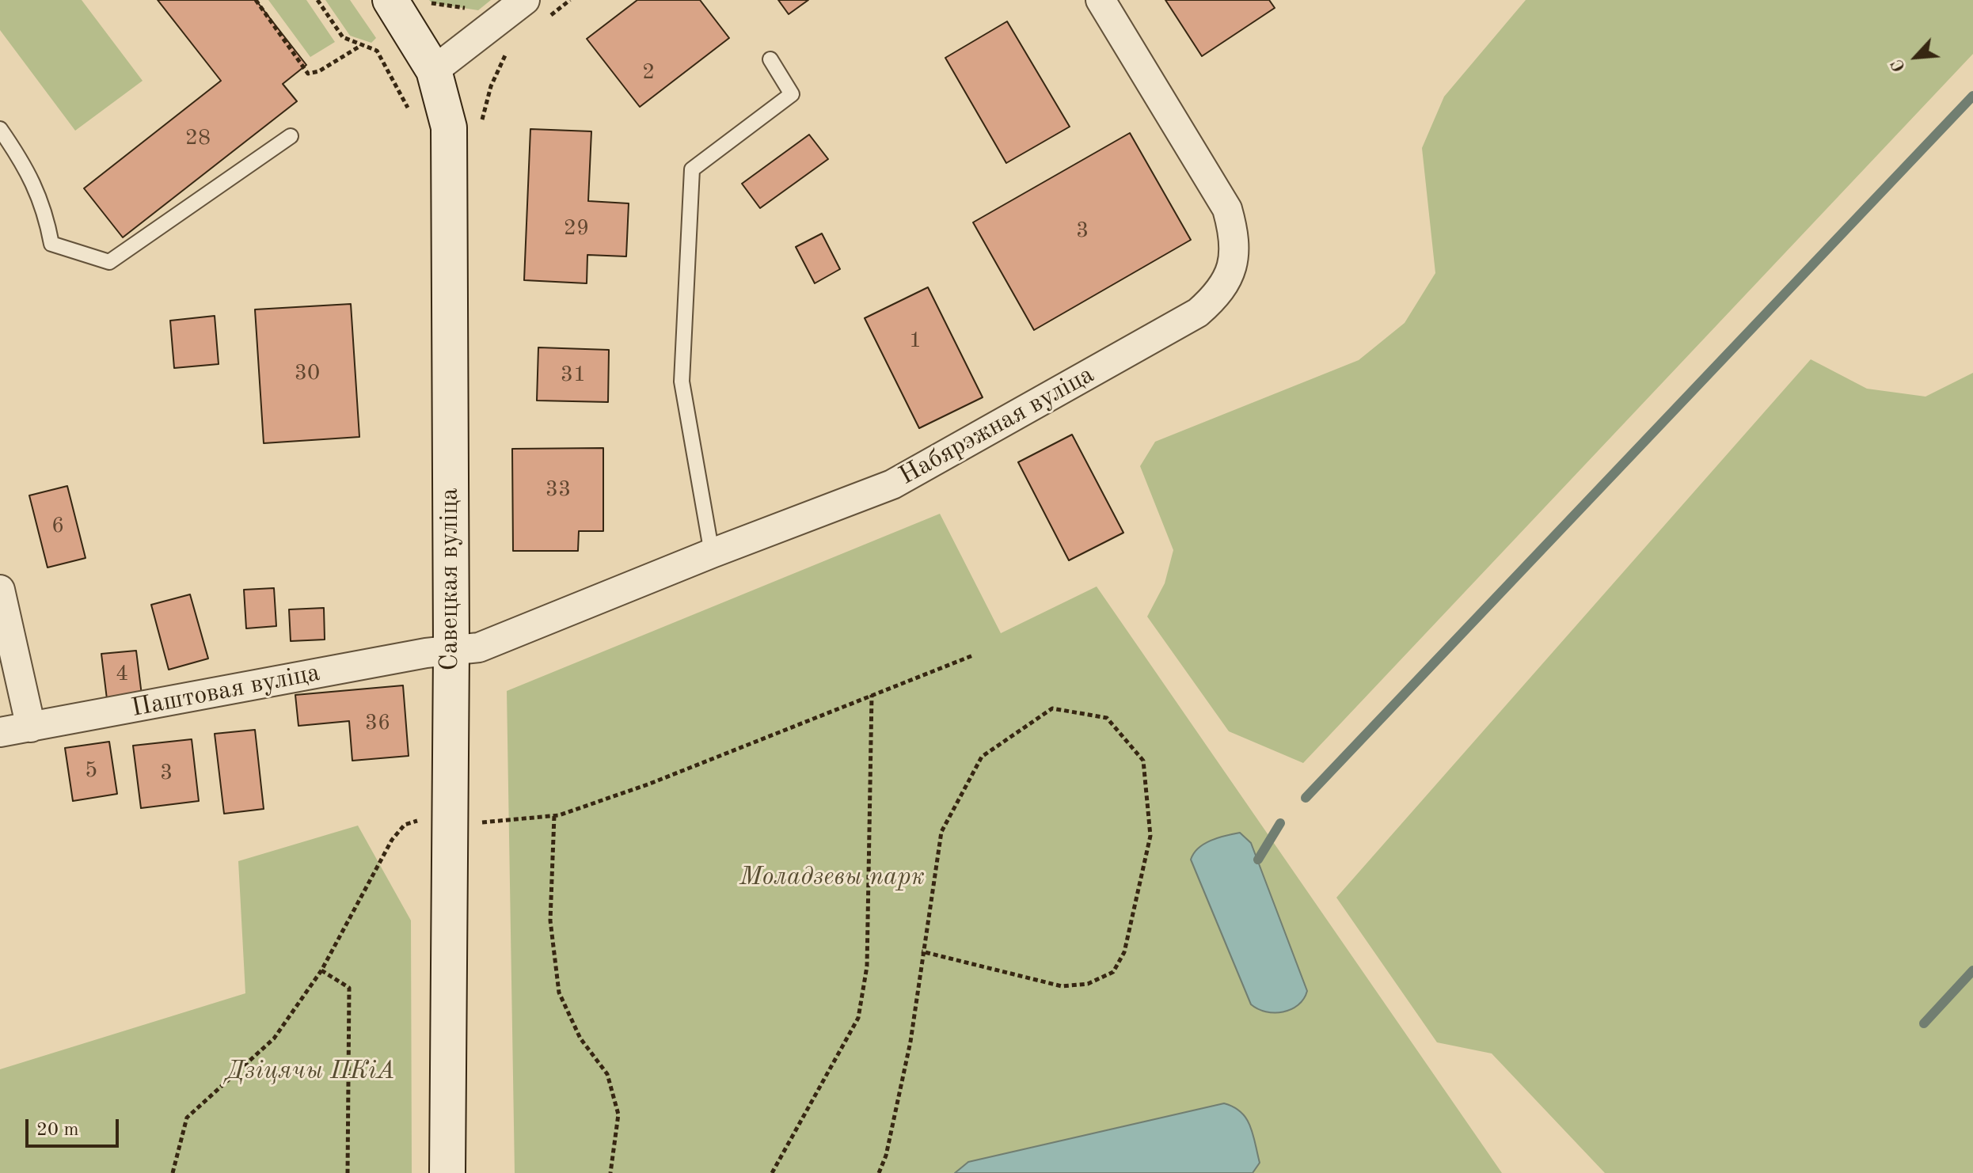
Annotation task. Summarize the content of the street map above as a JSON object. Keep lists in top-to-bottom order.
{
  "streets": {
    "main road": ["Савецкая вуліца"],
    "street": ["Набярэжная вуліца", "Паштовая вуліца"]
  },
  "crossings": [
    ["Набярэжная вуліца", "Савецкая вуліца"],
    ["Набярэжная вуліца", "Паштовая вуліца"],
    ["Савецкая вуліца", "Паштовая вуліца"]
  ],
  "parks": ["Моладзевы парк", "Дзіцячы ПКіА"],
  "house_numbers": [
    "2",
    "28",
    "29",
    "3",
    "1",
    "30",
    "31",
    "33",
    "6",
    "4",
    "36",
    "5",
    "3"
  ],
  "scale_bar": "20 m",
  "north": "bottom left"
}
